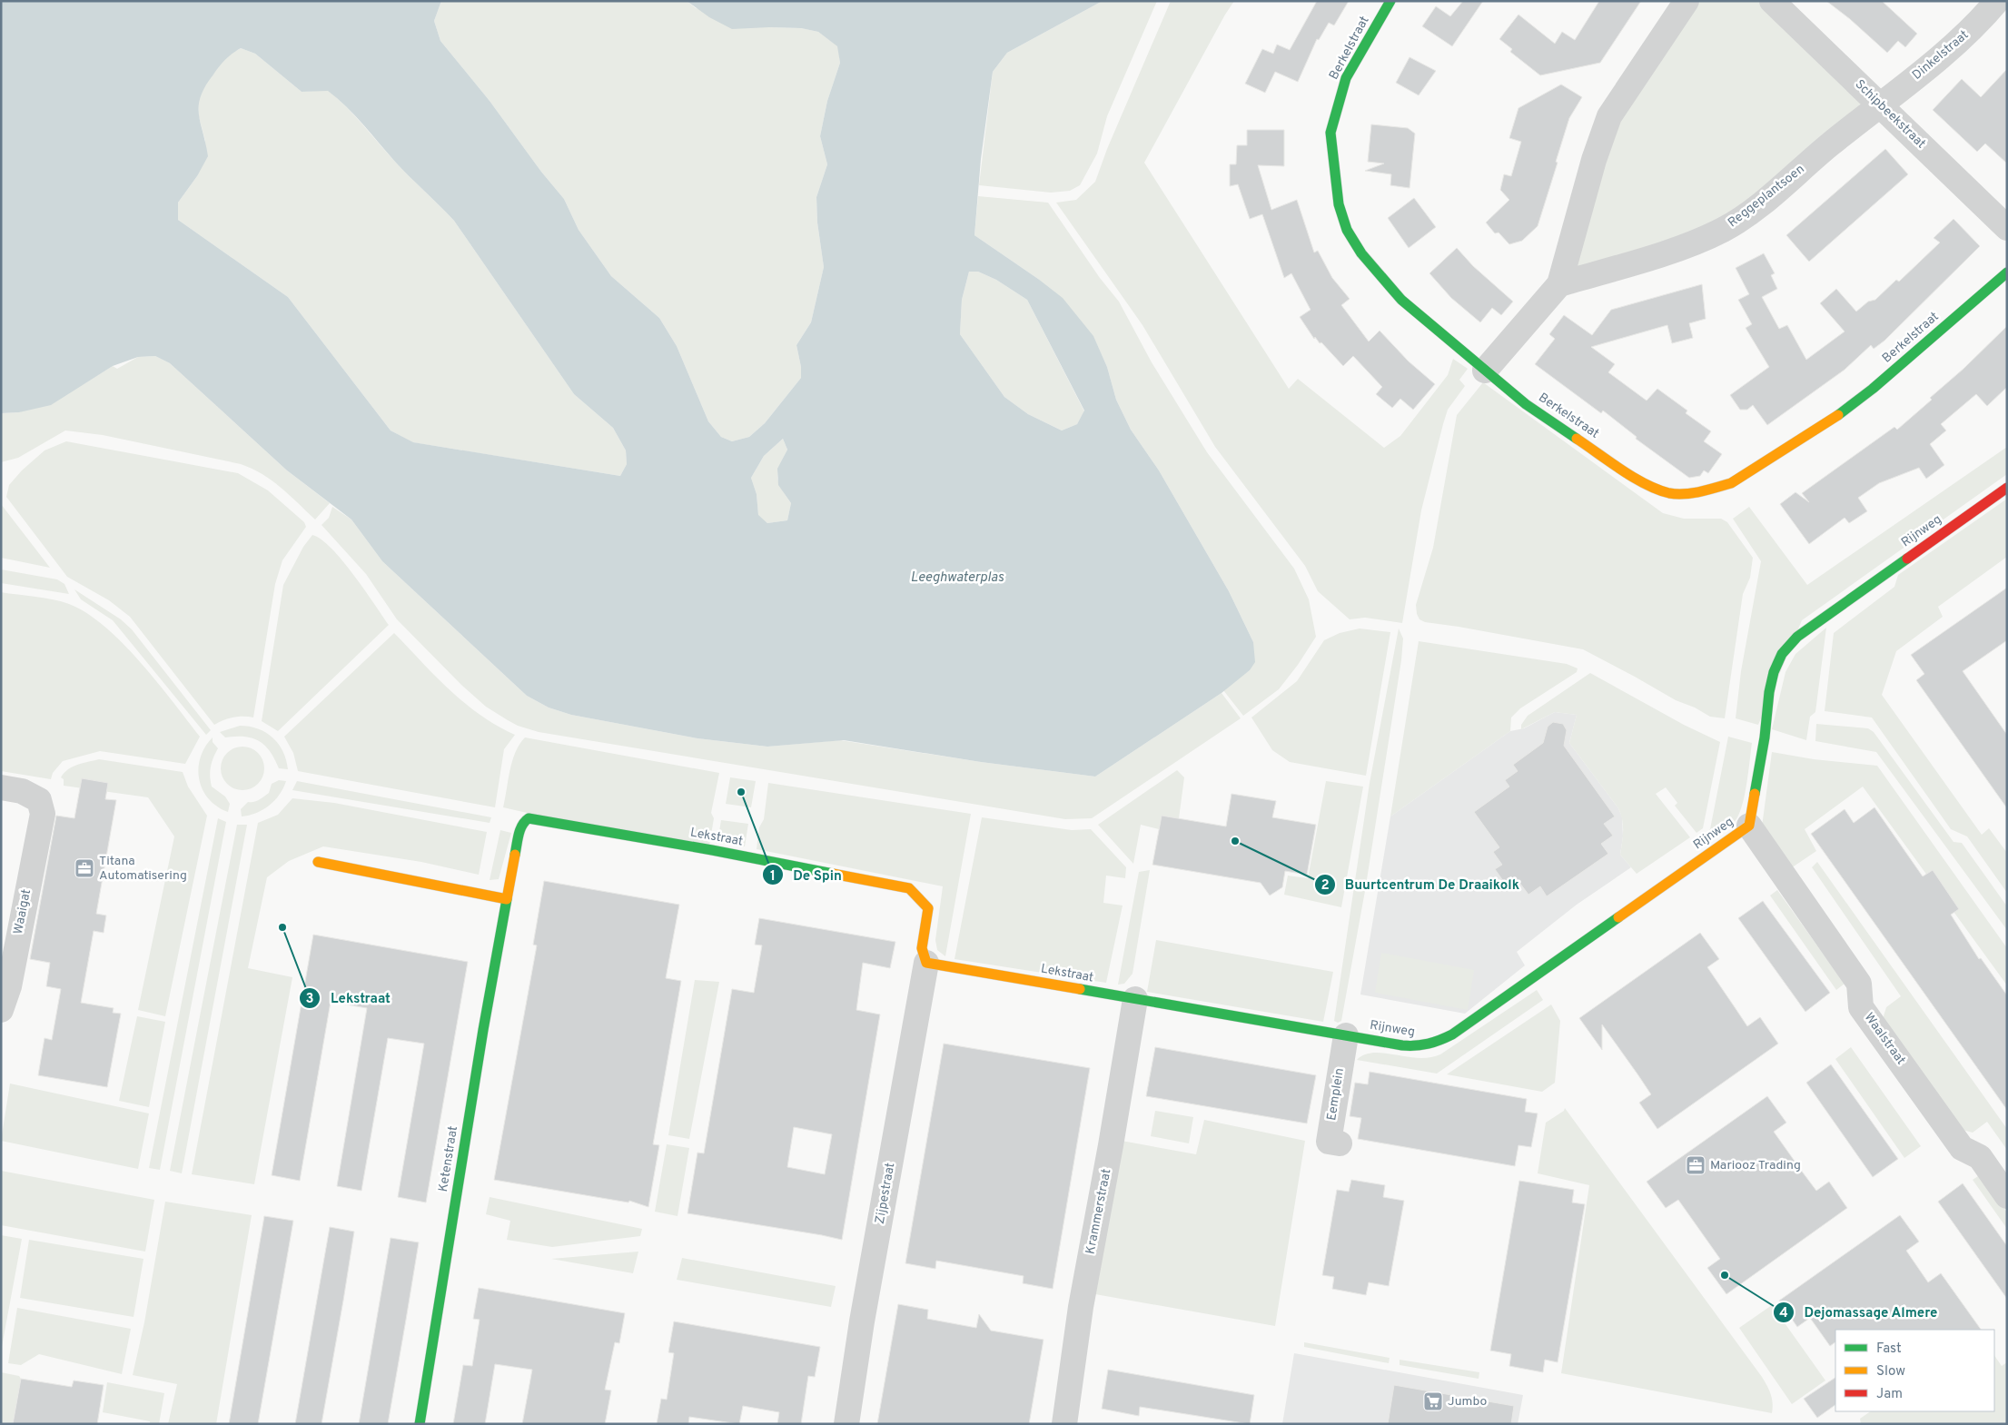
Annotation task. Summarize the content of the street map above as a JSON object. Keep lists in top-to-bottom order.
{
  "streets": {
    "street": [
      "Berkelstraat",
      "Dinkelstraat",
      "Schipbeekstraat",
      "Reggeplantsoen",
      "Rijnweg",
      "Lekstraat",
      "Waaigat",
      "Waalstraat",
      "Eemplein",
      "Ketenstraat",
      "Zijpestraat",
      "Krammerstraat"
    ]
  },
  "crossings": [
    ["Dinkelstraat", "Schipbeekstraat"],
    ["Dinkelstraat", "Reggeplantsoen"],
    ["Schipbeekstraat", "Reggeplantsoen"],
    ["Rijnweg", "Lekstraat"],
    ["Rijnweg", "Waalstraat"],
    ["Rijnweg", "Eemplein"],
    ["Lekstraat", "Eemplein"],
    ["Lekstraat", "Ketenstraat"],
    ["Lekstraat", "Zijpestraat"],
    ["Lekstraat", "Krammerstraat"]
  ],
  "water": ["Leeghwaterplas"],
  "places": {
    "other": [
      "De Spin",
      "Buurtcentrum De Draaikolk",
      "Lekstraat",
      "Dejomassage Almere"
    ],
    "office": ["Titana Automatisering", "Mariooz Trading"],
    "supermarket": ["Jumbo"]
  },
  "legend": ["Fast", "Slow", "Jam"]
}
